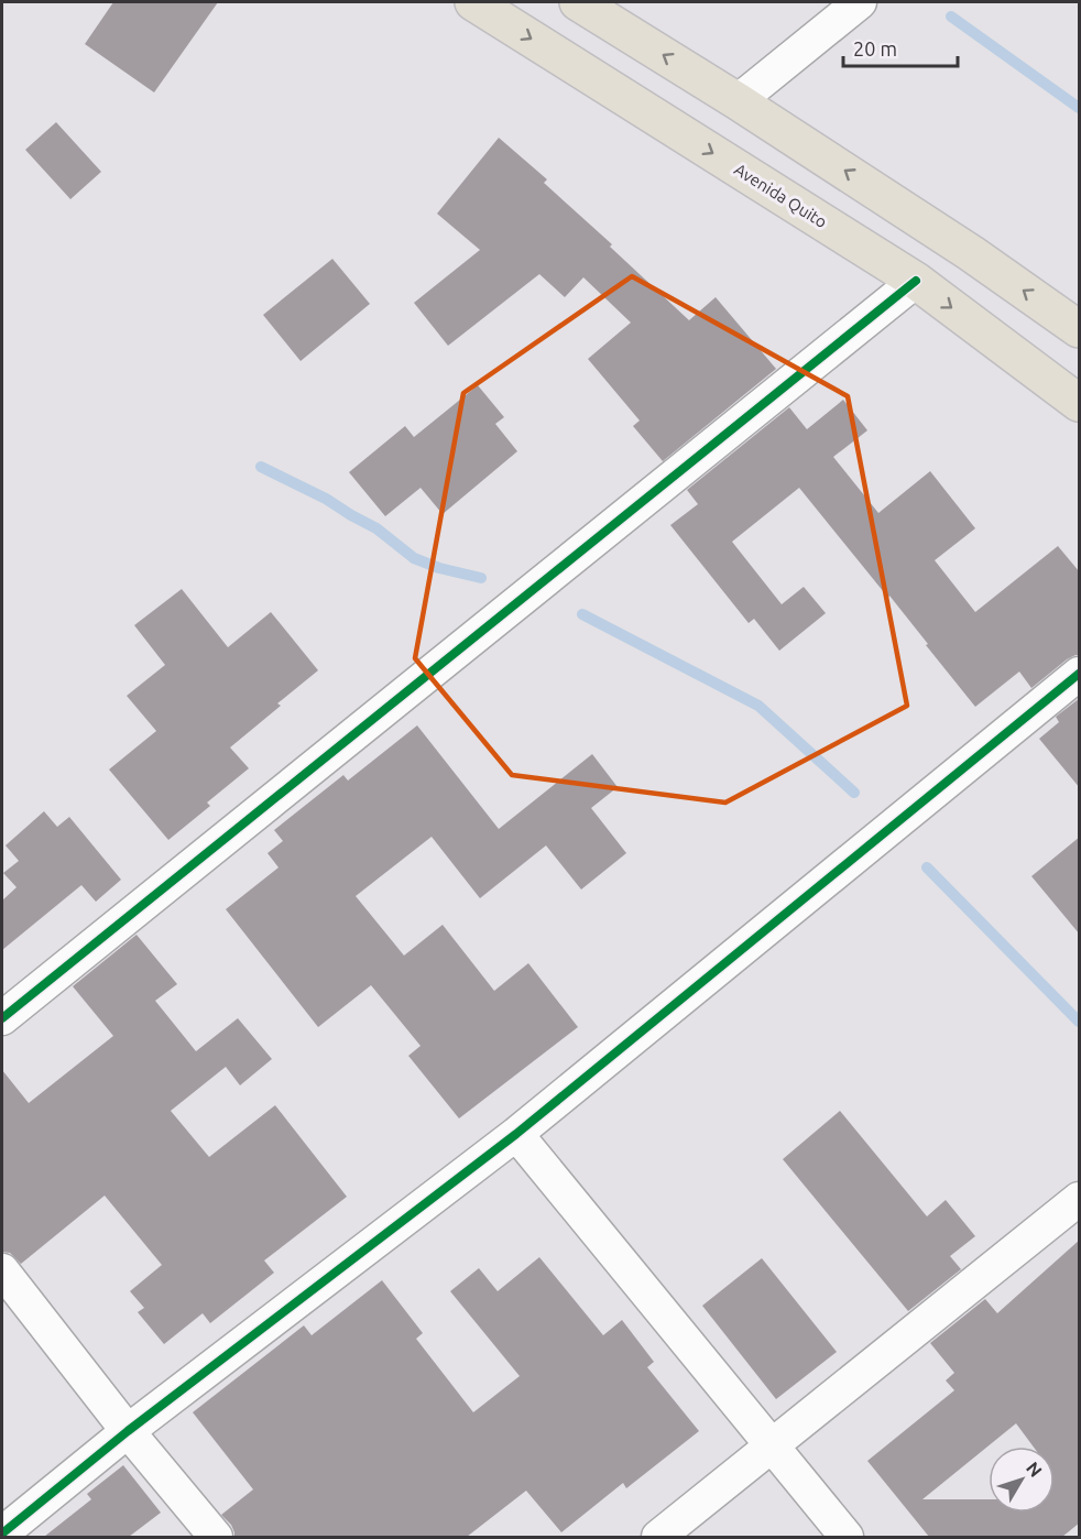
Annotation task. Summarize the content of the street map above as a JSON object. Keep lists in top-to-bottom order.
{
  "streets": {
    "highway": ["Avenida Quito"]
  },
  "scale_bar": "20 m",
  "north": "top right"
}
